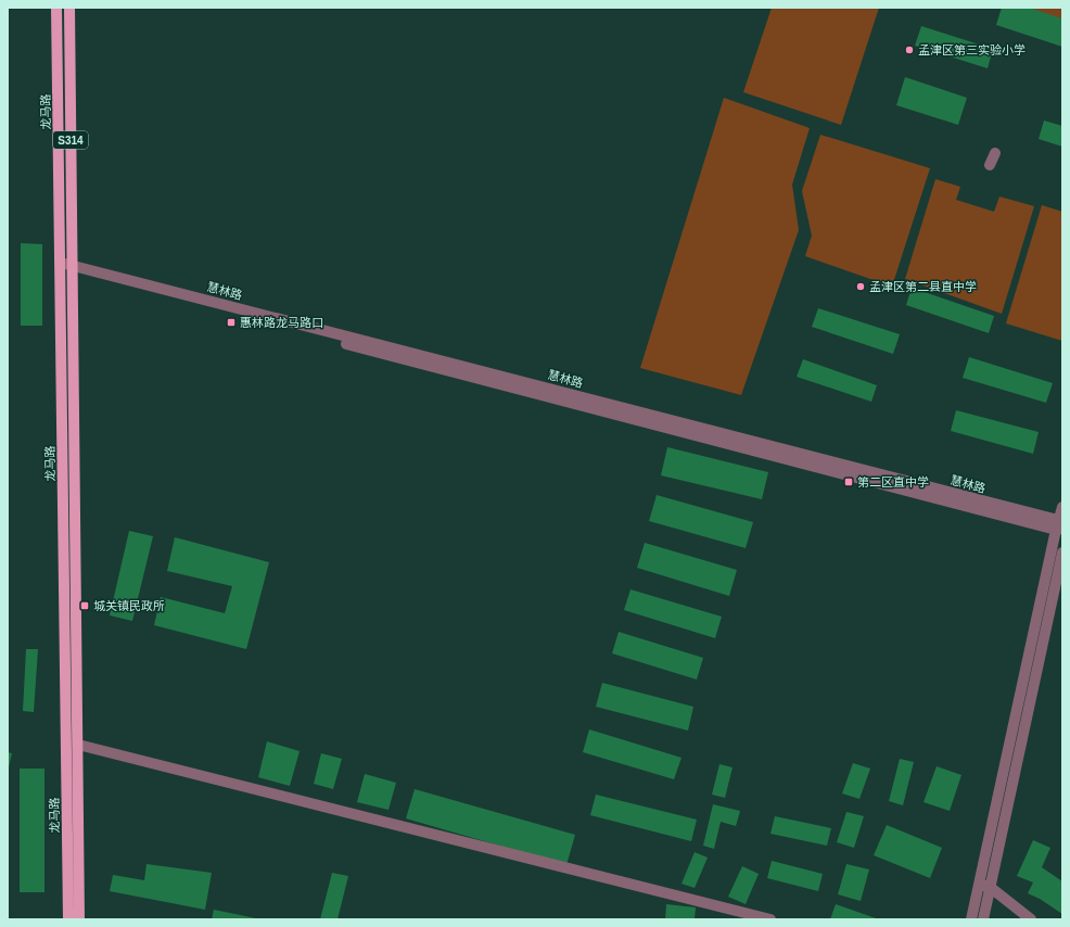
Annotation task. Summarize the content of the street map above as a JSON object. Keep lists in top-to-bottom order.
{
  "streets": {
    "main road": ["龙马路", "S314"],
    "street": ["慧林路"]
  },
  "crossings": [
    ["龙马路", "慧林路"]
  ],
  "places": {
    "other": ["孟津区第三实验小学", "孟津区第二县直中学"],
    "transit": ["惠林路龙马路口", "第二区直中学", "城关镇民政所"]
  }
}
